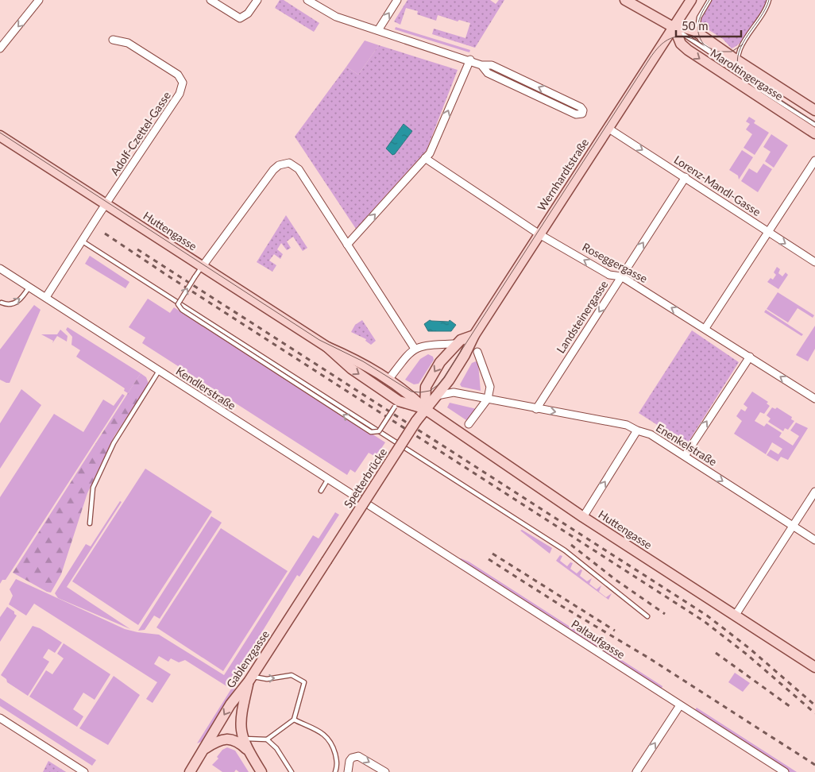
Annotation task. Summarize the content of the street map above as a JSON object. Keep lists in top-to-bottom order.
{
  "streets": {
    "main road": [
      "Maroltingergasse",
      "Wernhardtstraße",
      "Huttengasse",
      "Spetterbrücke",
      "Gablenzgasse"
    ],
    "street": [
      "Adolf-Czettel-Gasse",
      "Lorenz-Mandl-Gasse",
      "Roseggergasse",
      "Landsteinergasse",
      "Kendlerstraße",
      "Enenkelstraße",
      "Paltaufgasse"
    ]
  },
  "crossings": [
    ["Maroltingergasse", "Wernhardtstraße"],
    ["Adolf-Czettel-Gasse", "Huttengasse"],
    ["Adolf-Czettel-Gasse", "Kendlerstraße"],
    ["Wernhardtstraße", "Lorenz-Mandl-Gasse"],
    ["Wernhardtstraße", "Huttengasse"],
    ["Wernhardtstraße", "Roseggergasse"],
    ["Wernhardtstraße", "Enenkelstraße"],
    ["Wernhardtstraße", "Spetterbrücke"],
    ["Lorenz-Mandl-Gasse", "Landsteinergasse"],
    ["Huttengasse", "Spetterbrücke"],
    ["Roseggergasse", "Landsteinergasse"],
    ["Landsteinergasse", "Enenkelstraße"],
    ["Kendlerstraße", "Paltaufgasse"],
    ["Spetterbrücke", "Gablenzgasse"]
  ],
  "one_way": ["Lorenz-Mandl-Gasse", "Roseggergasse", "Enenkelstraße"],
  "scale_bar": "50 m"
}
